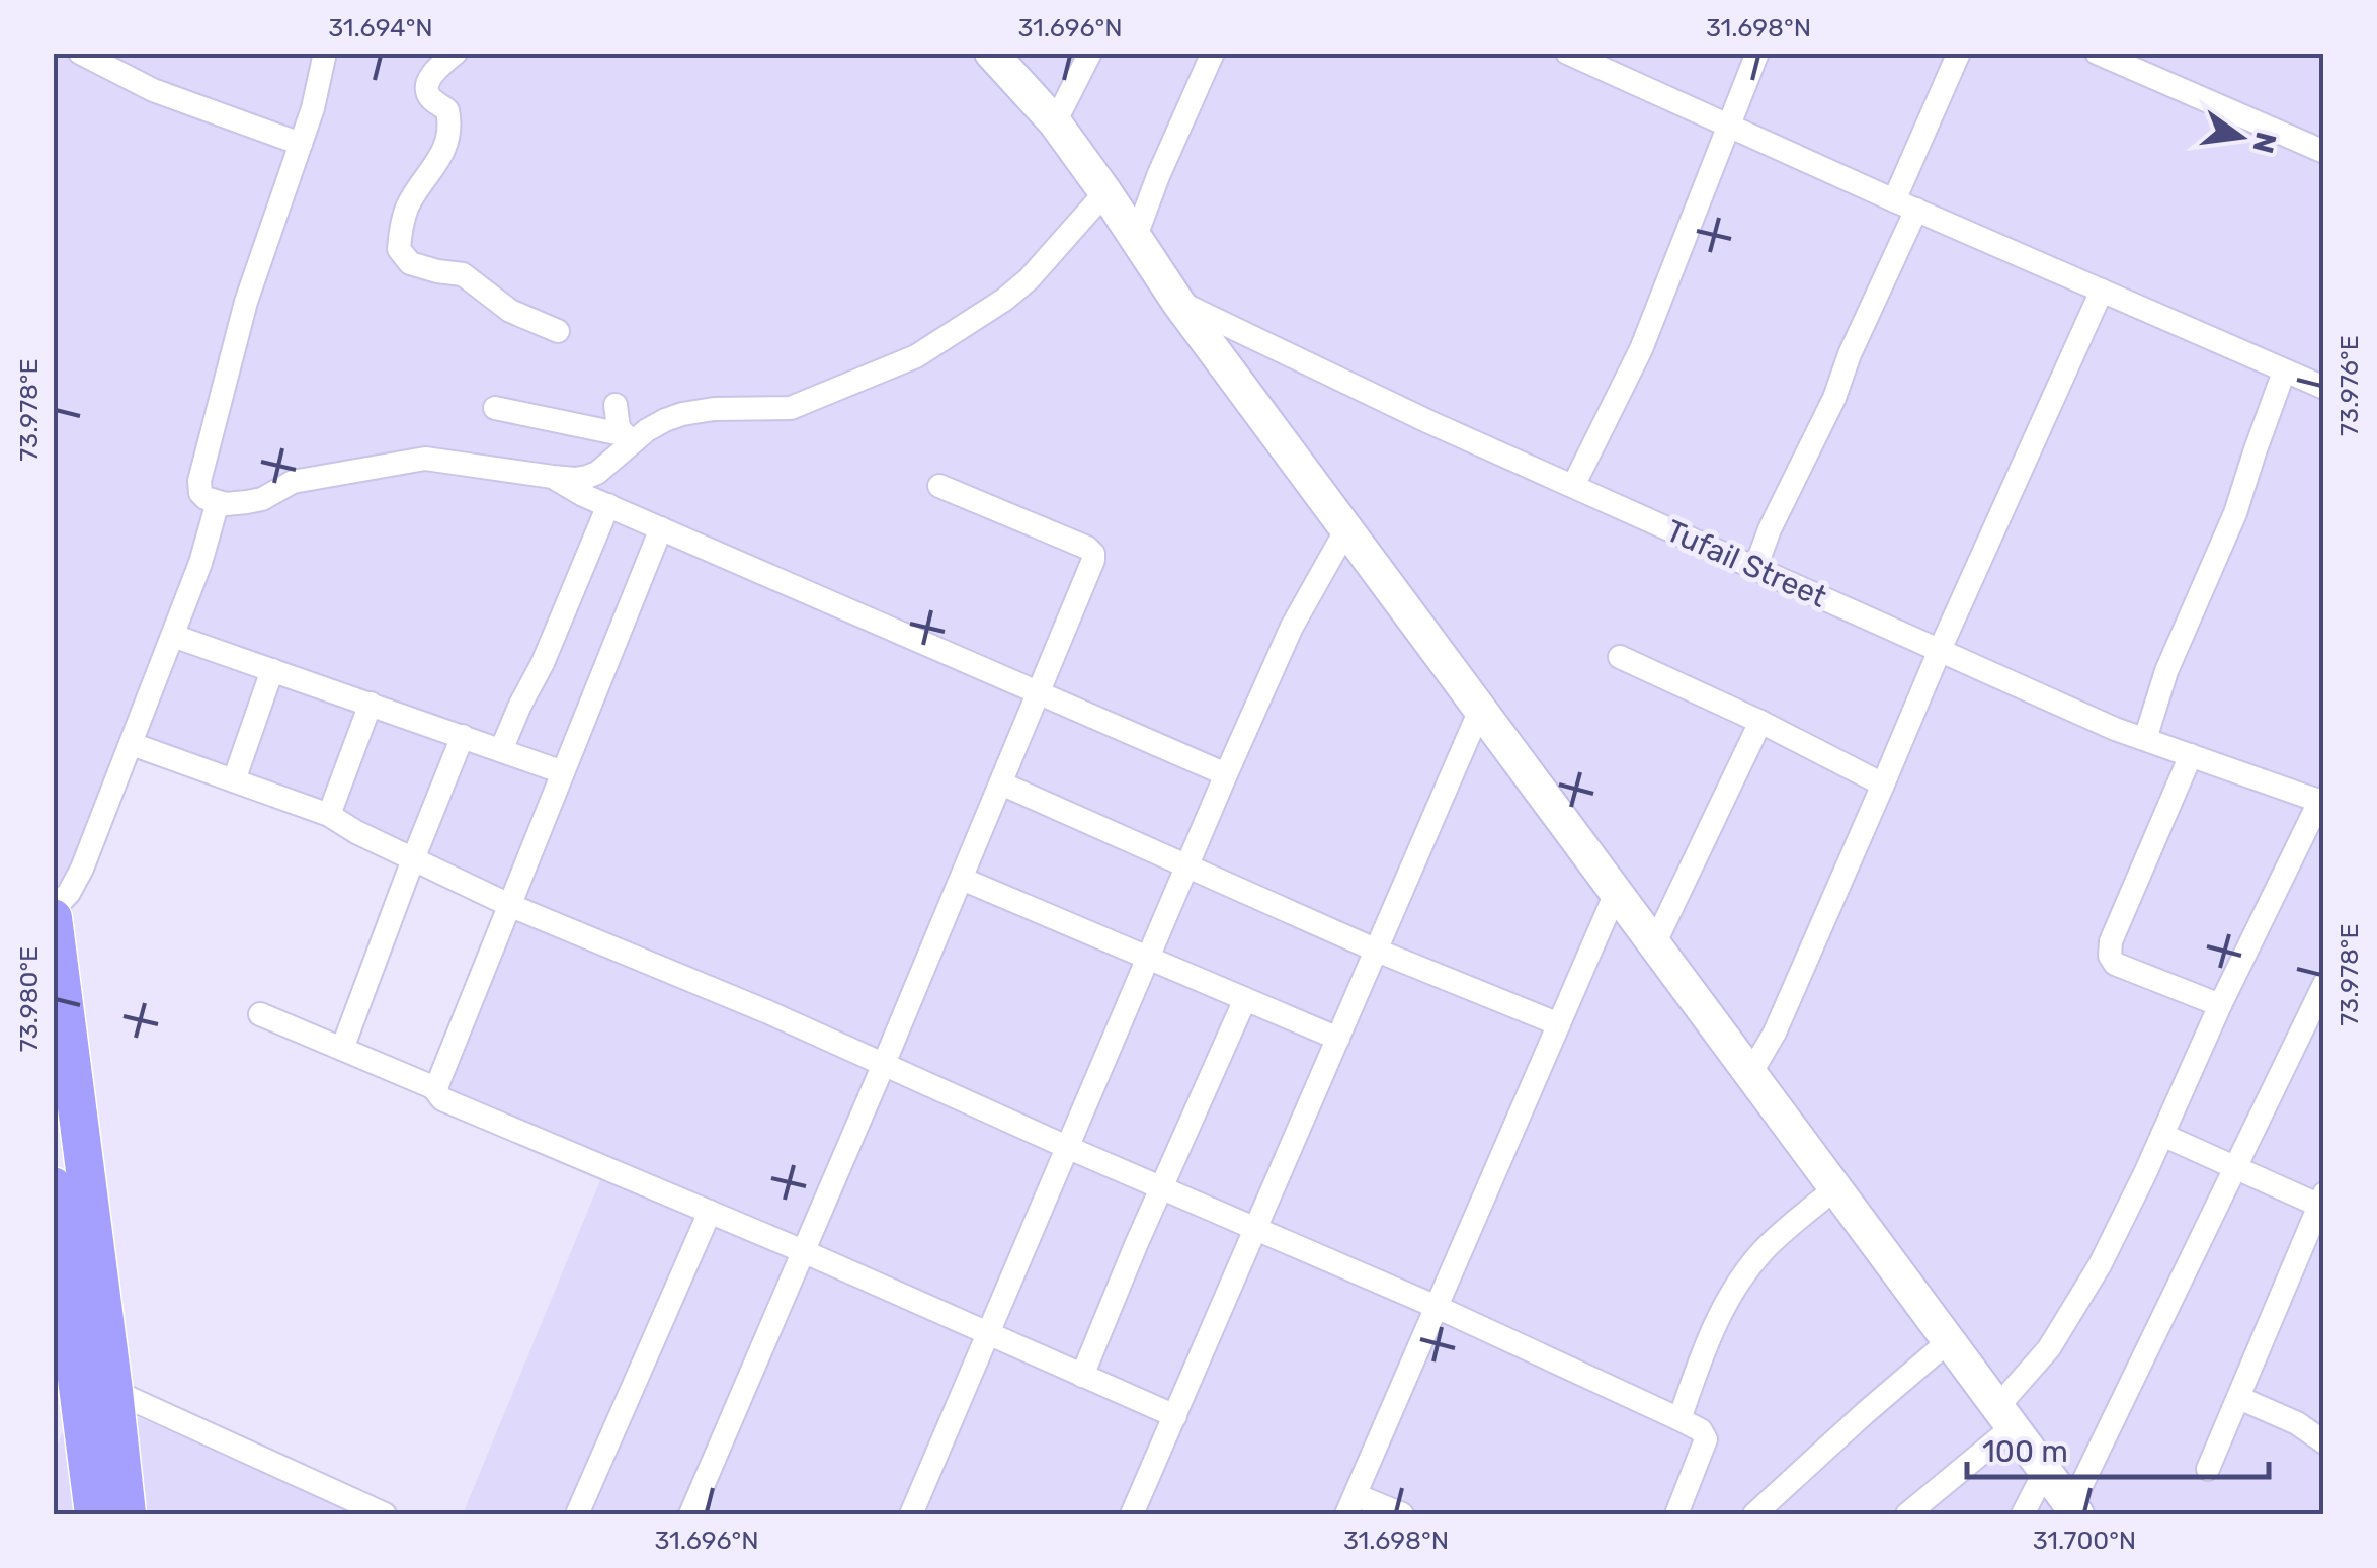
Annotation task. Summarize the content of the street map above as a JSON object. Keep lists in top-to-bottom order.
{
  "streets": {
    "street": ["Tufail Street"]
  },
  "scale_bar": "100 m",
  "north": "right",
  "coordinates": [
    "31.694°N",
    "31.696°N",
    "31.698°N",
    "73.976°E",
    "73.978°E",
    "73.980°E",
    "31.700°N"
  ]
}
